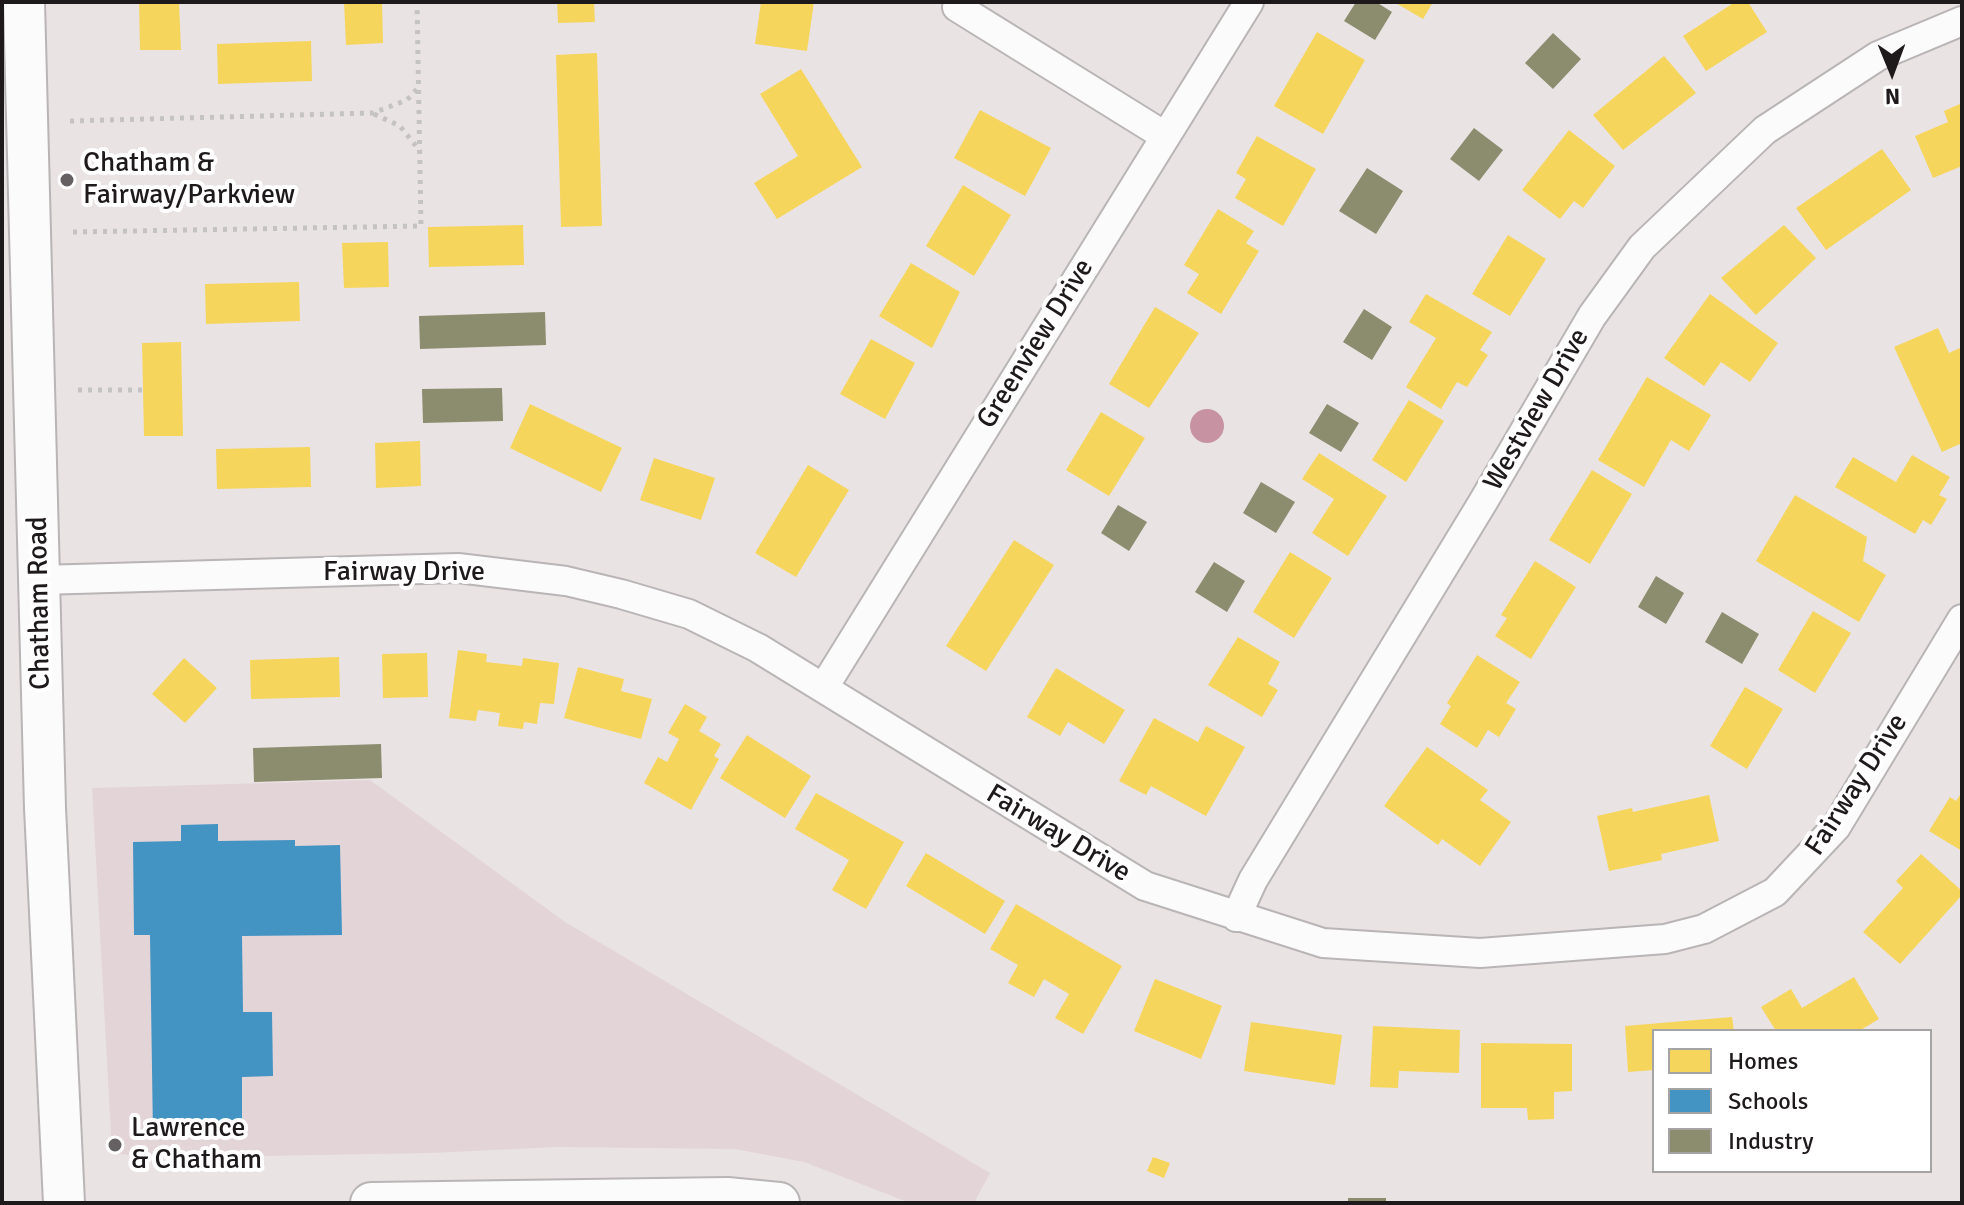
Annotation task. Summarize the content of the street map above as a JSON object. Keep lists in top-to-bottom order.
{
  "streets": {
    "main road": ["Chatham Road"],
    "street": ["Greenview Drive", "Westview Drive", "Fairway Drive"]
  },
  "crossings": [
    ["Greenview Drive", "Fairway Drive"],
    ["Westview Drive", "Fairway Drive"],
    ["Fairway Drive", "Chatham Road"]
  ],
  "places": ["Chatham & Fairway/Parkview", "Lawrence & Chatham"],
  "legend": ["Homes", "Schools", "Industry"],
  "north": "bottom"
}
